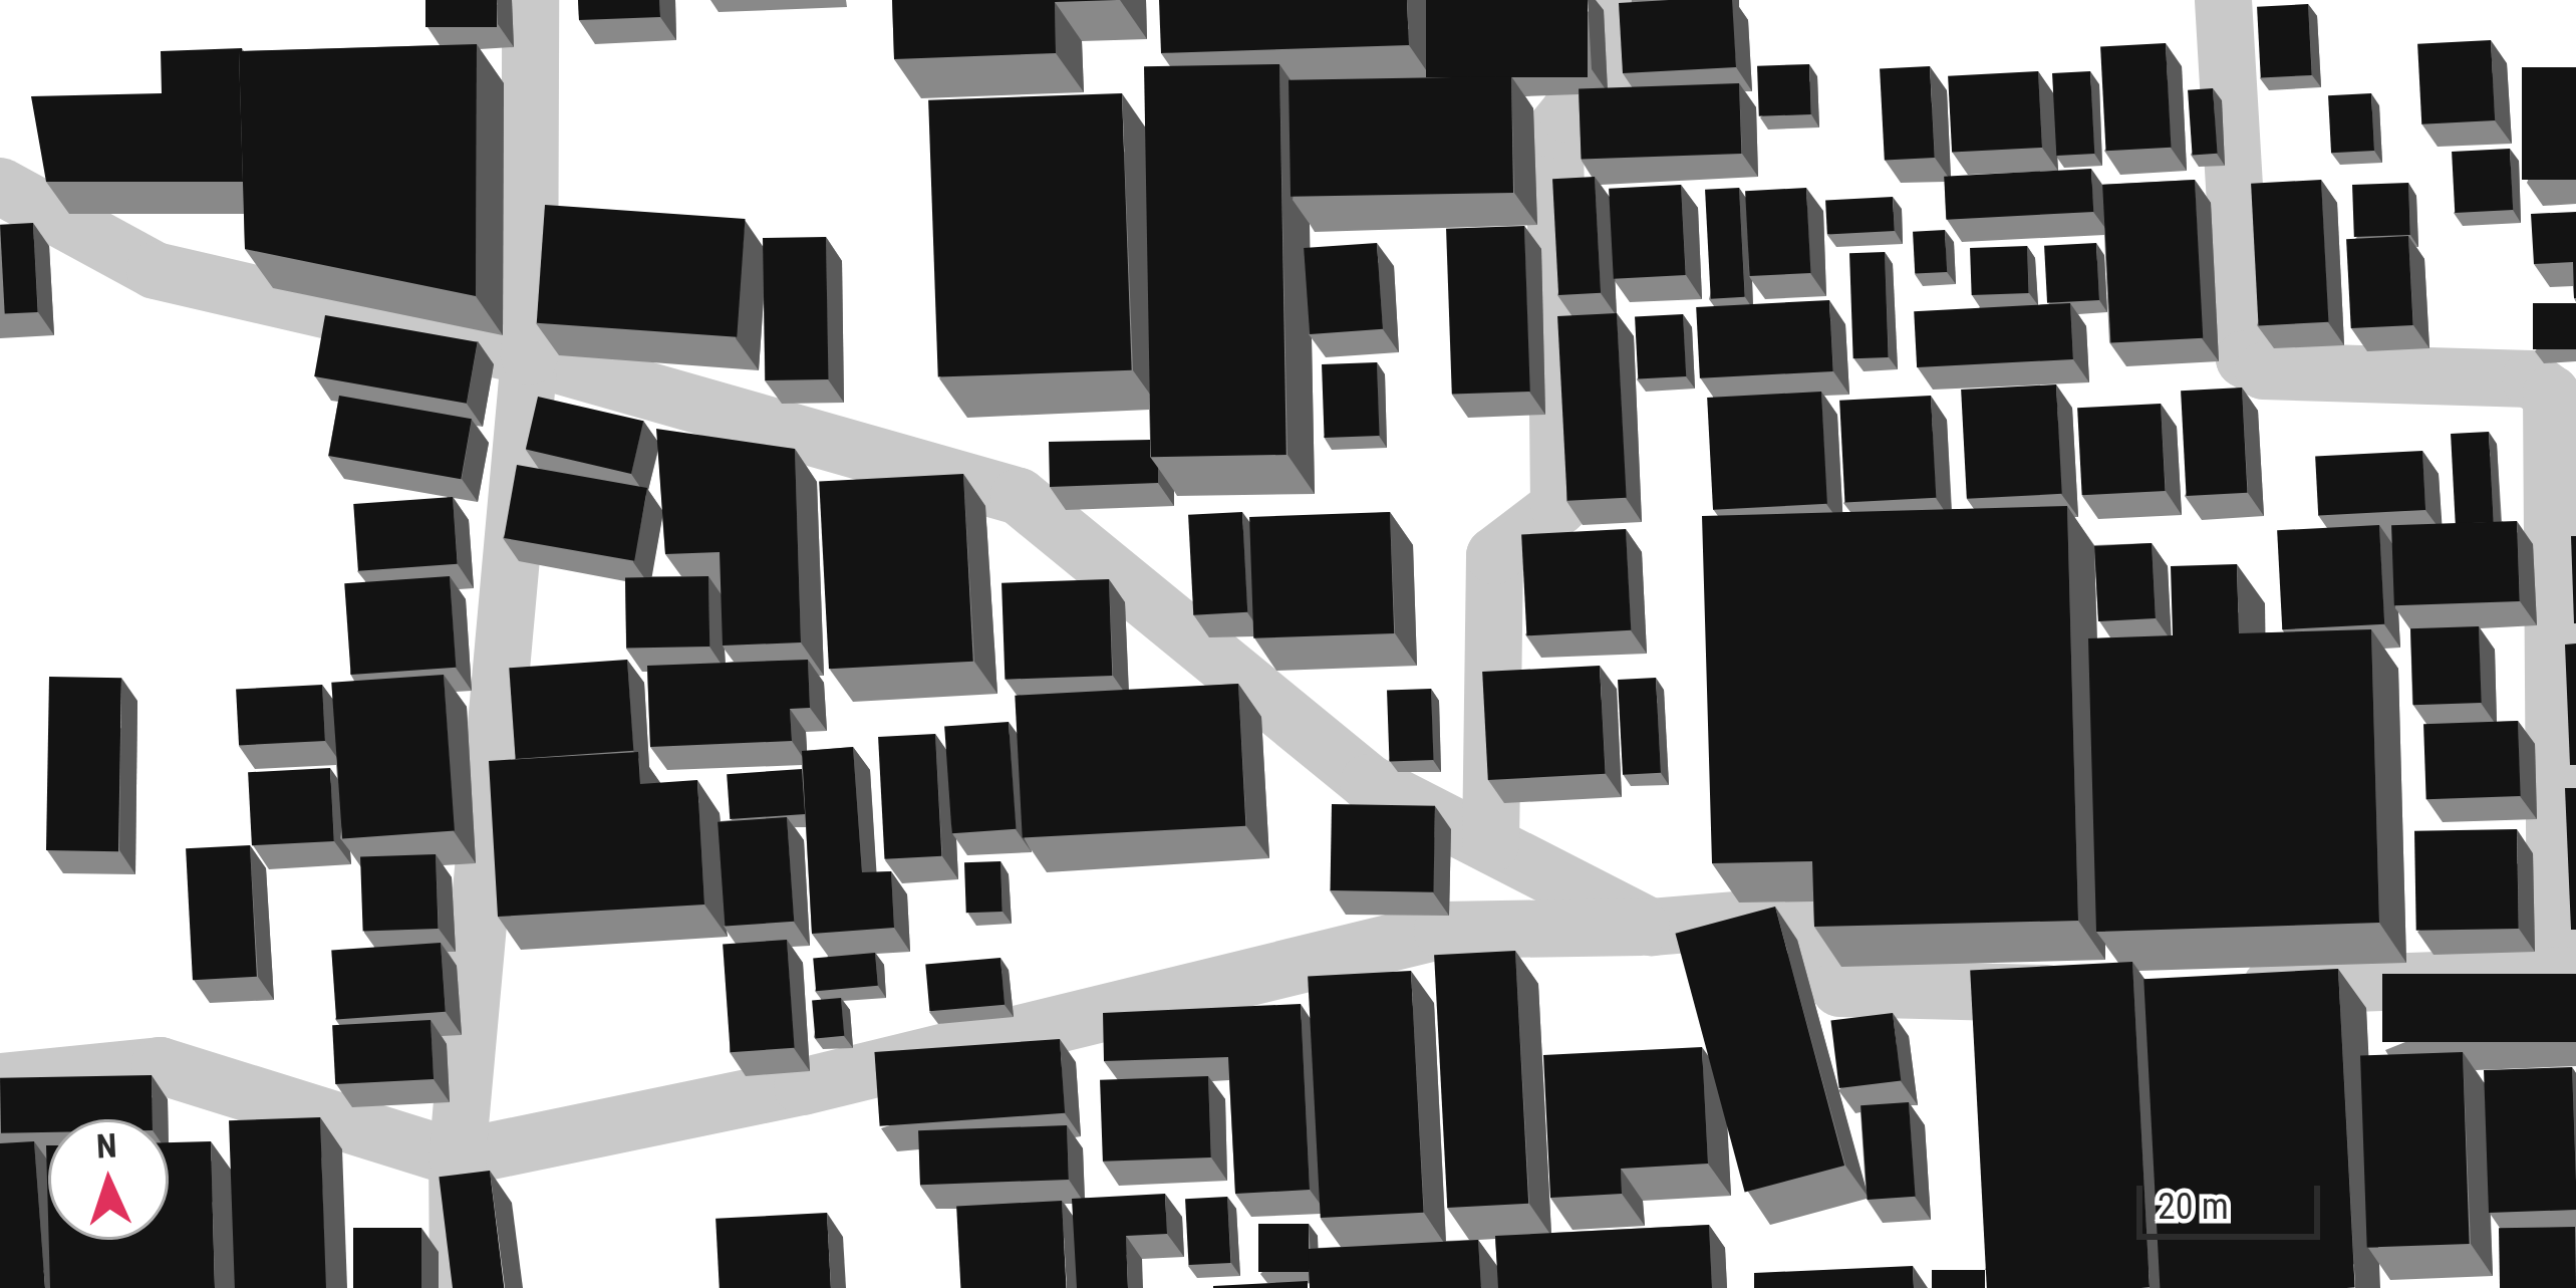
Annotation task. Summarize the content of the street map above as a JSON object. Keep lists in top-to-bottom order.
{
  "scale_bar": "20 m",
  "north": "top"
}
